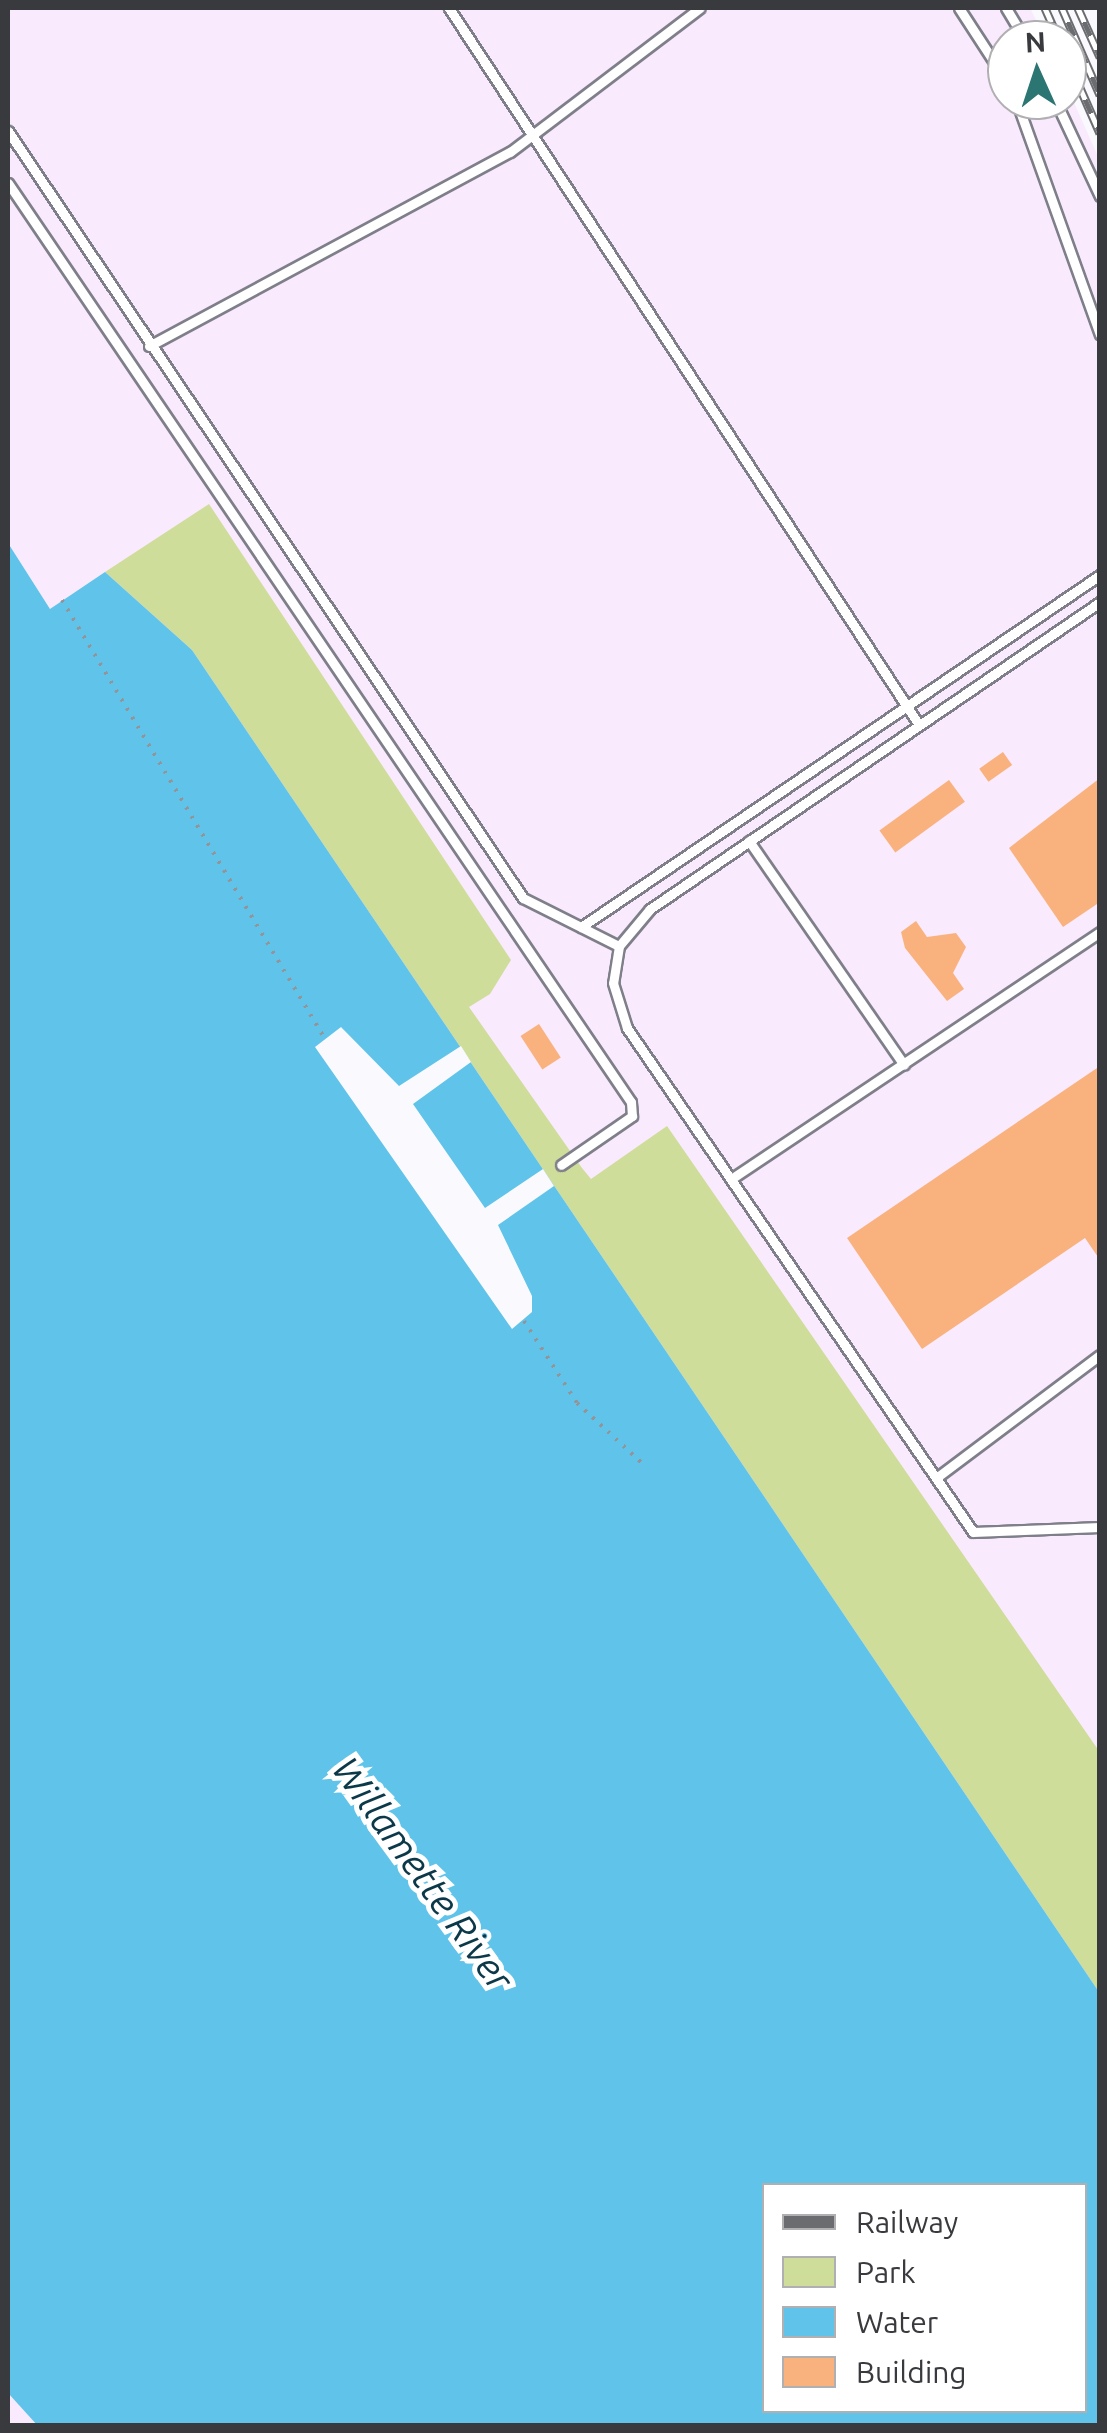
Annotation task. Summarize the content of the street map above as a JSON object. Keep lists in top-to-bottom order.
{
  "water": ["Willamette River"],
  "legend": [
    "Railway",
    "Park",
    "Water",
    "Building"
  ],
  "north": "top"
}
